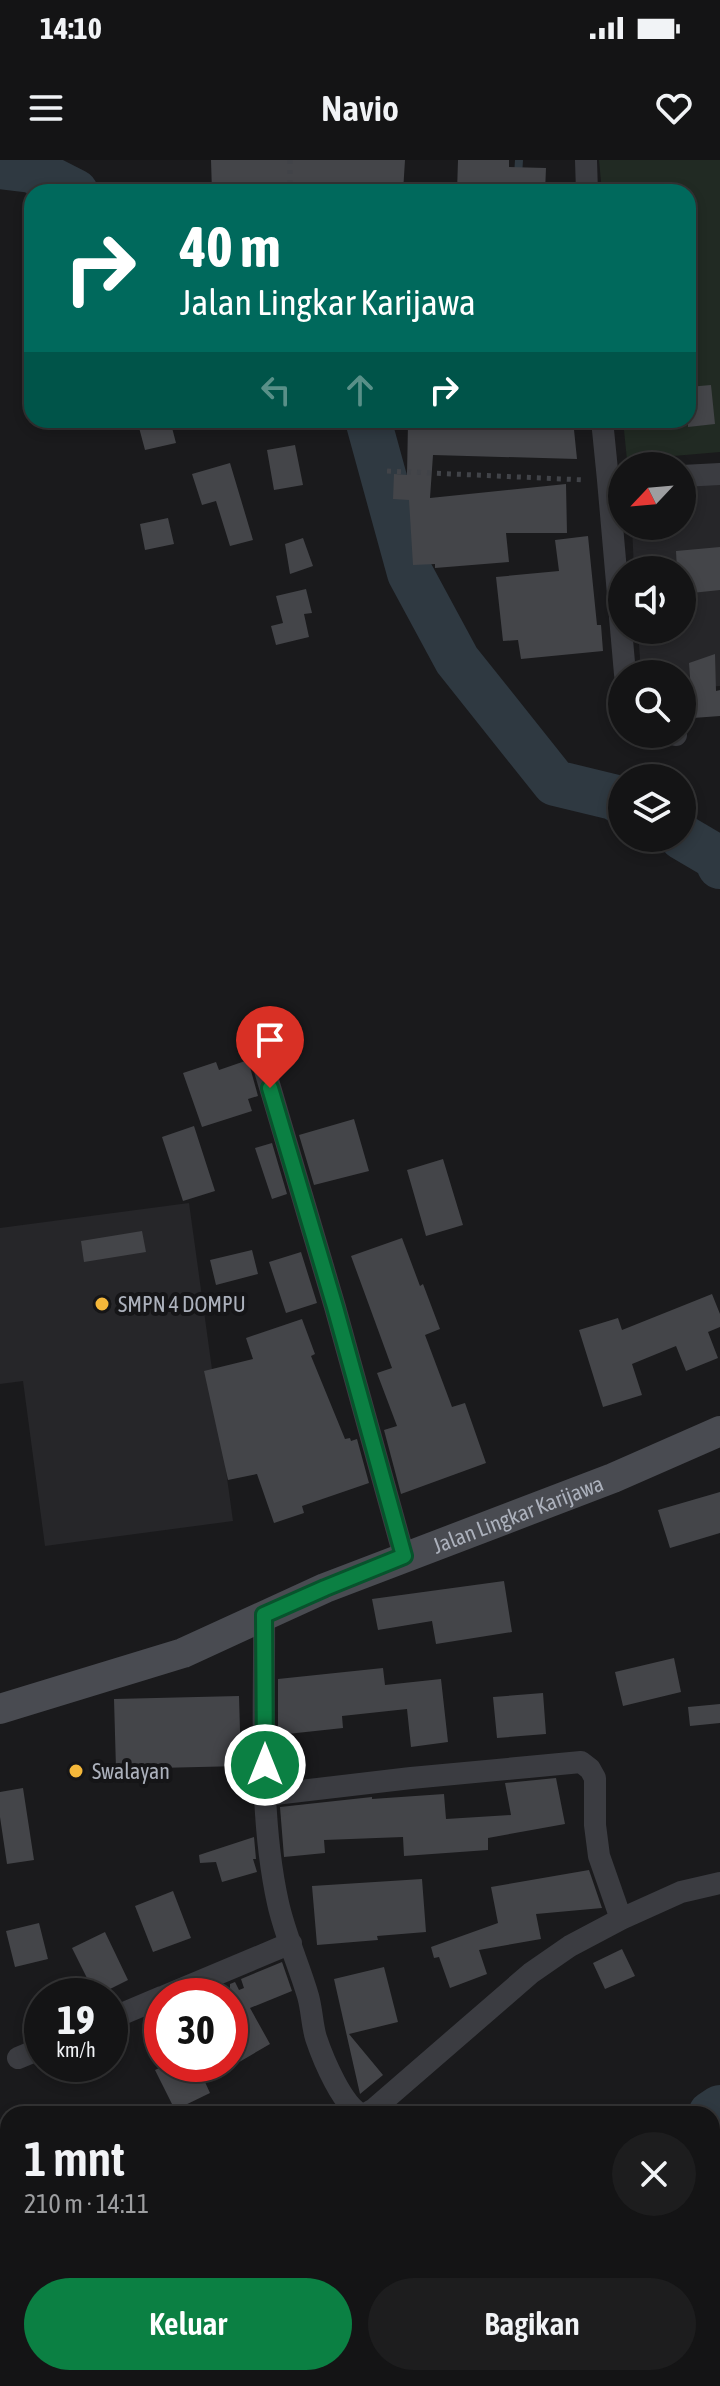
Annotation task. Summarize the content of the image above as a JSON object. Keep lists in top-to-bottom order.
{
  "streets": {
    "main road": ["Jalan Lingkar Karijawa"]
  },
  "places": ["SMPN 4 DOMPU", "Swalayan"],
  "north": "bottom left",
  "page": {
    "status": "14:10",
    "header": "Navio",
    "turn": ["40 m", "Jalan Lingkar Karijawa"],
    "speed": "19 km/h",
    "limit": "30",
    "heading": ["1 mnt", "210 m · 14:11"],
    "buttons": ["Keluar", "Bagikan"]
  }
}
